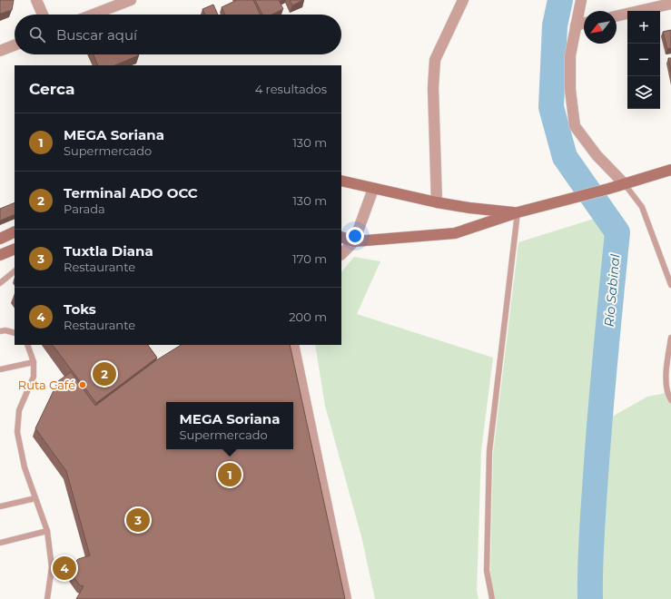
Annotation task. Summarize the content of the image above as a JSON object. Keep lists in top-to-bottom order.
{
  "water": ["Río Sabinal"],
  "places": ["Ruta Café"],
  "north": "bottom left",
  "page": {
    "map_buttons": ["+", "−"],
    "search": "Buscar aquí",
    "heading": ["Cerca", "4 resultados"],
    "list": [
      {
        "mark": "1",
        "name": "MEGA Soriana",
        "note": "Supermercado",
        "value": "130 m"
      },
      {
        "mark": "2",
        "name": "Terminal ADO OCC",
        "note": "Parada",
        "value": "130 m"
      },
      {
        "mark": "3",
        "name": "Tuxtla Diana",
        "note": "Restaurante",
        "value": "170 m"
      },
      {
        "mark": "4",
        "name": "Toks",
        "note": "Restaurante",
        "value": "200 m"
      }
    ],
    "pins": [
      "2",
      "1",
      "3",
      "4"
    ],
    "popup": ["MEGA Soriana", "Supermercado"]
  }
}
